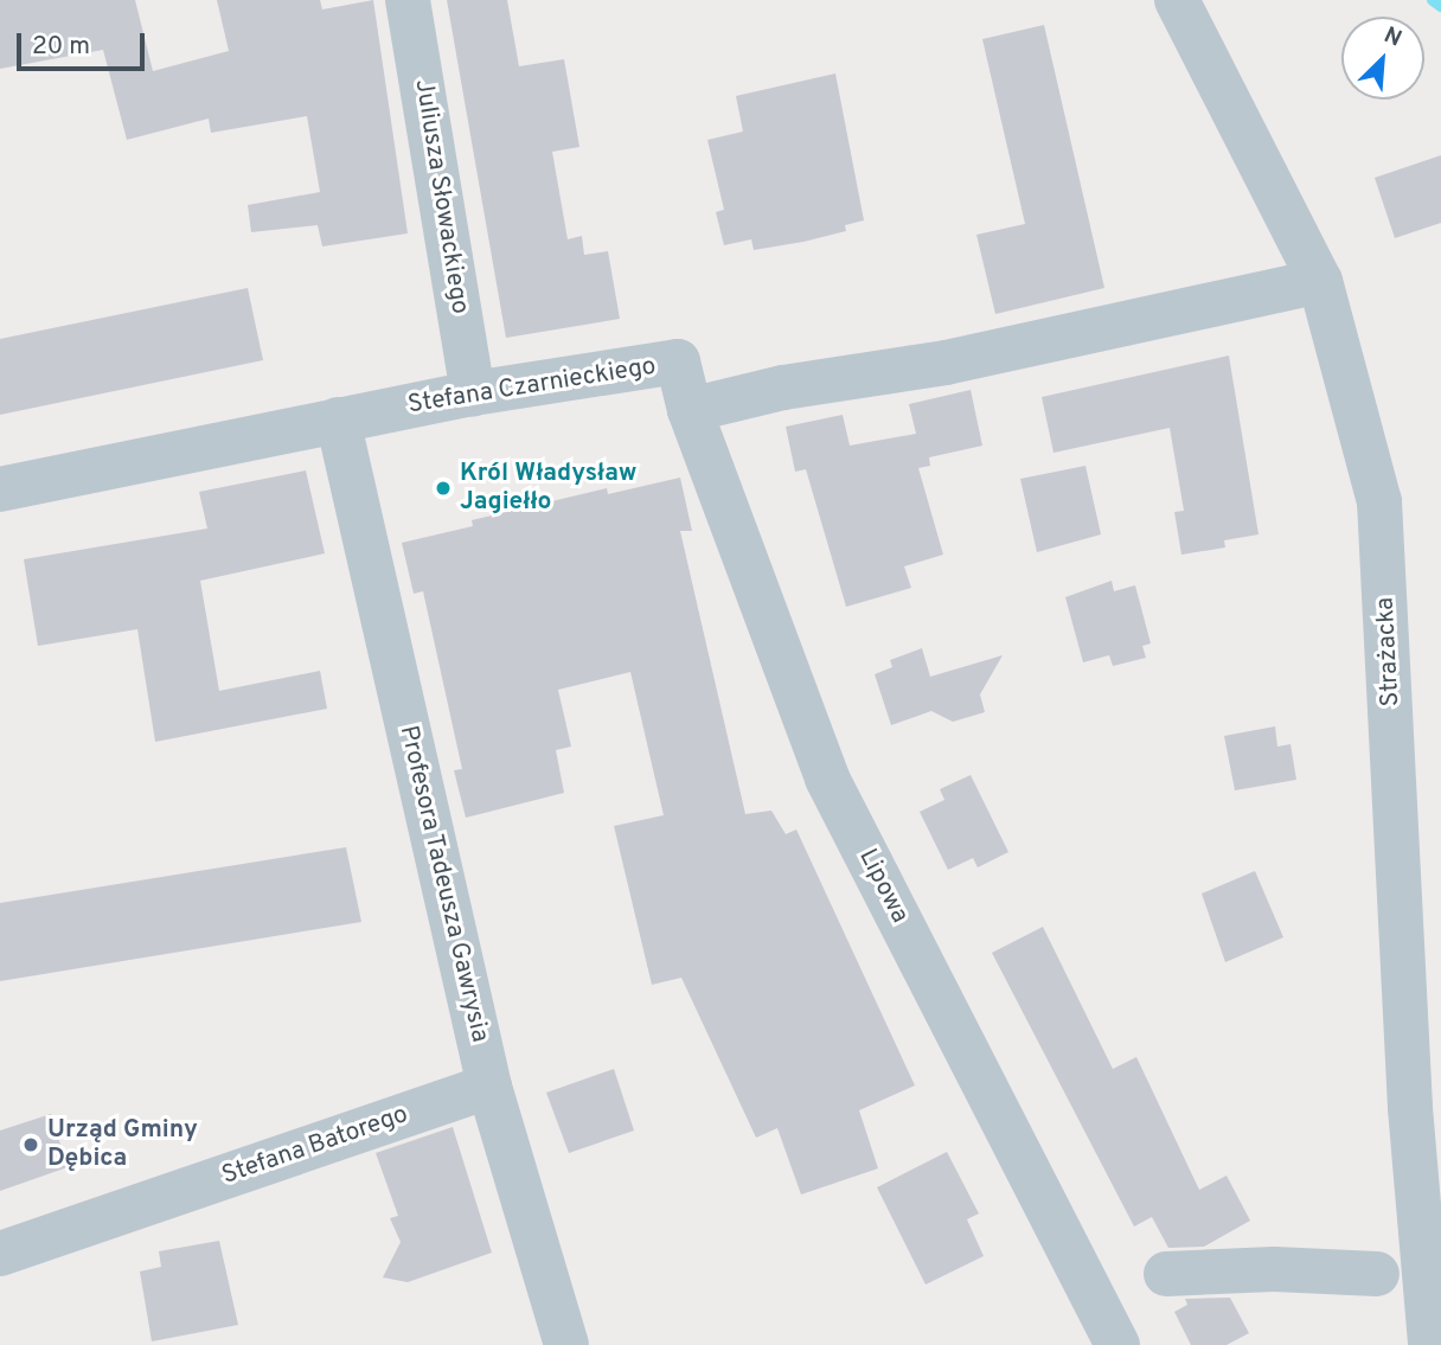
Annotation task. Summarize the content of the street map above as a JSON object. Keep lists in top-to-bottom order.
{
  "streets": {
    "street": [
      "Juliusza Słowackiego",
      "Stefana Czarnieckiego",
      "Strażacka",
      "Profesora Tadeusza Gawrysia",
      "Lipowa",
      "Stefana Batorego"
    ]
  },
  "crossings": [
    ["Juliusza Słowackiego", "Stefana Czarnieckiego"],
    ["Stefana Czarnieckiego", "Profesora Tadeusza Gawrysia"],
    ["Stefana Czarnieckiego", "Lipowa"],
    ["Profesora Tadeusza Gawrysia", "Stefana Batorego"]
  ],
  "places": ["Król Władysław Jagiełło", "Urząd Gminy Dębica"],
  "scale_bar": "20 m",
  "north": "top right"
}
